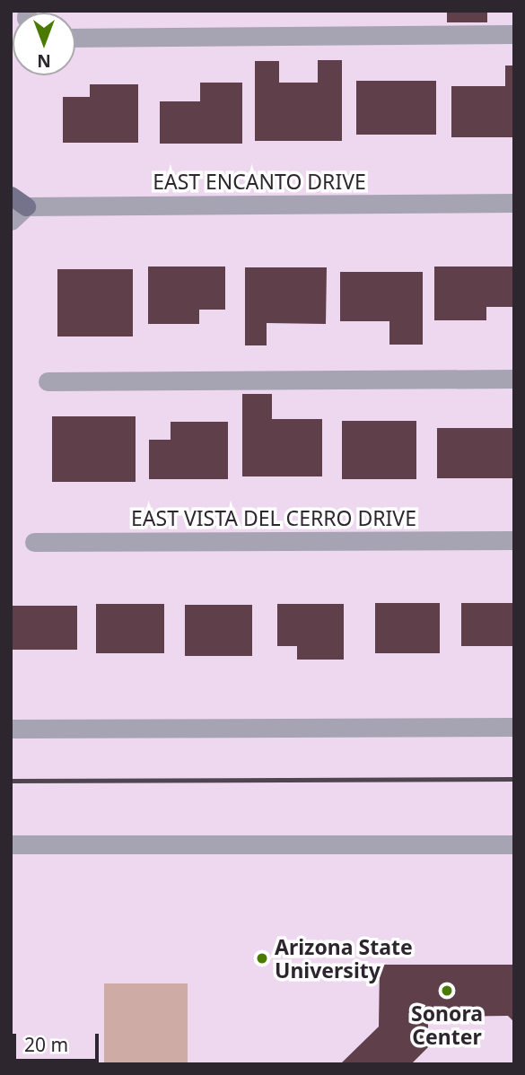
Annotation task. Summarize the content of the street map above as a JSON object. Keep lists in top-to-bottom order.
{
  "streets": {
    "street": ["EAST ENCANTO DRIVE", "EAST VISTA DEL CERRO DRIVE"]
  },
  "places": ["Arizona State University", "Sonora Center"],
  "scale_bar": "20 m",
  "north": "bottom"
}
